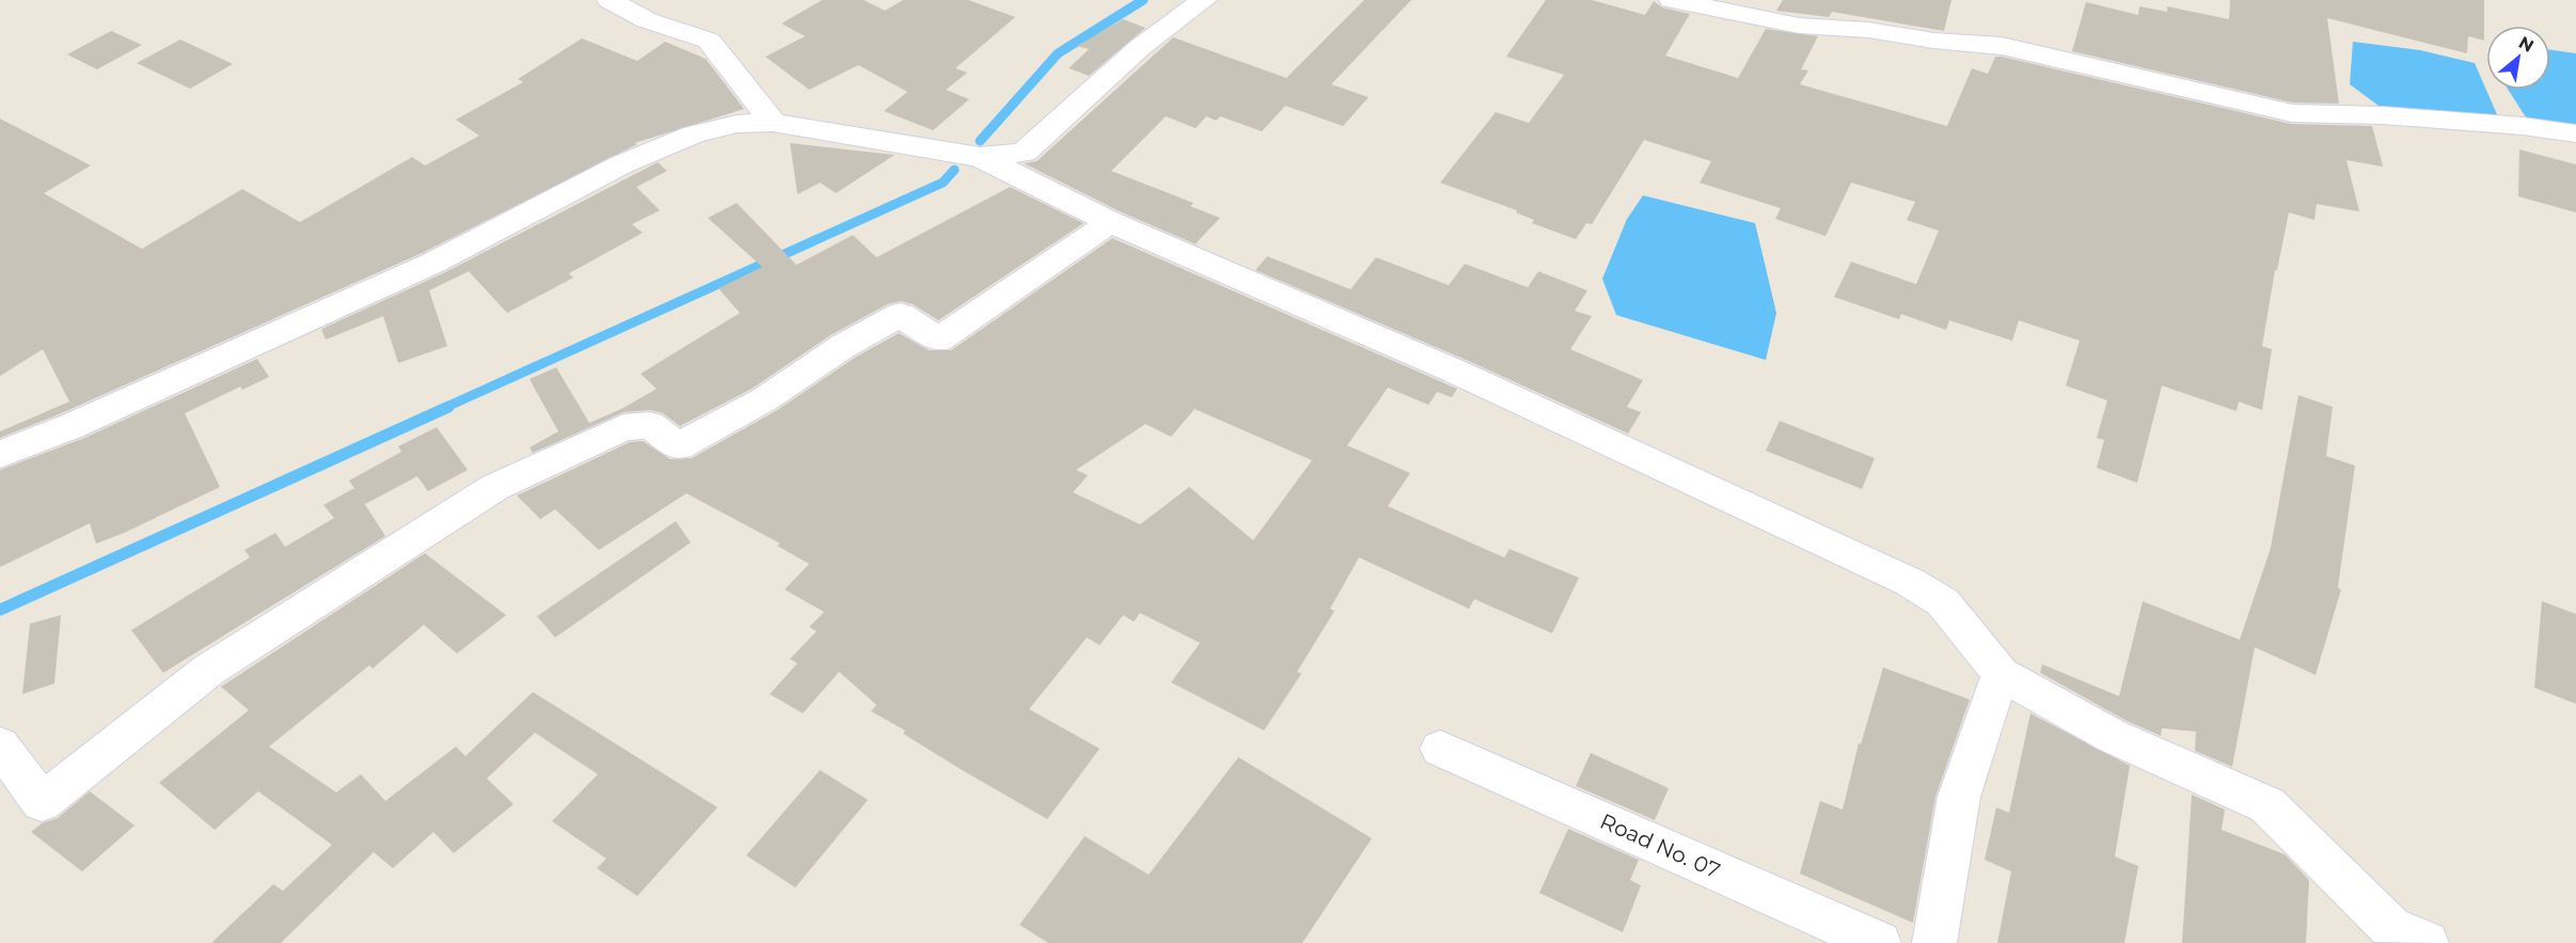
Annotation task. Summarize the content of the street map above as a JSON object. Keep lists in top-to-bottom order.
{
  "streets": {
    "street": ["Road No. 07"]
  },
  "north": "top right"
}
